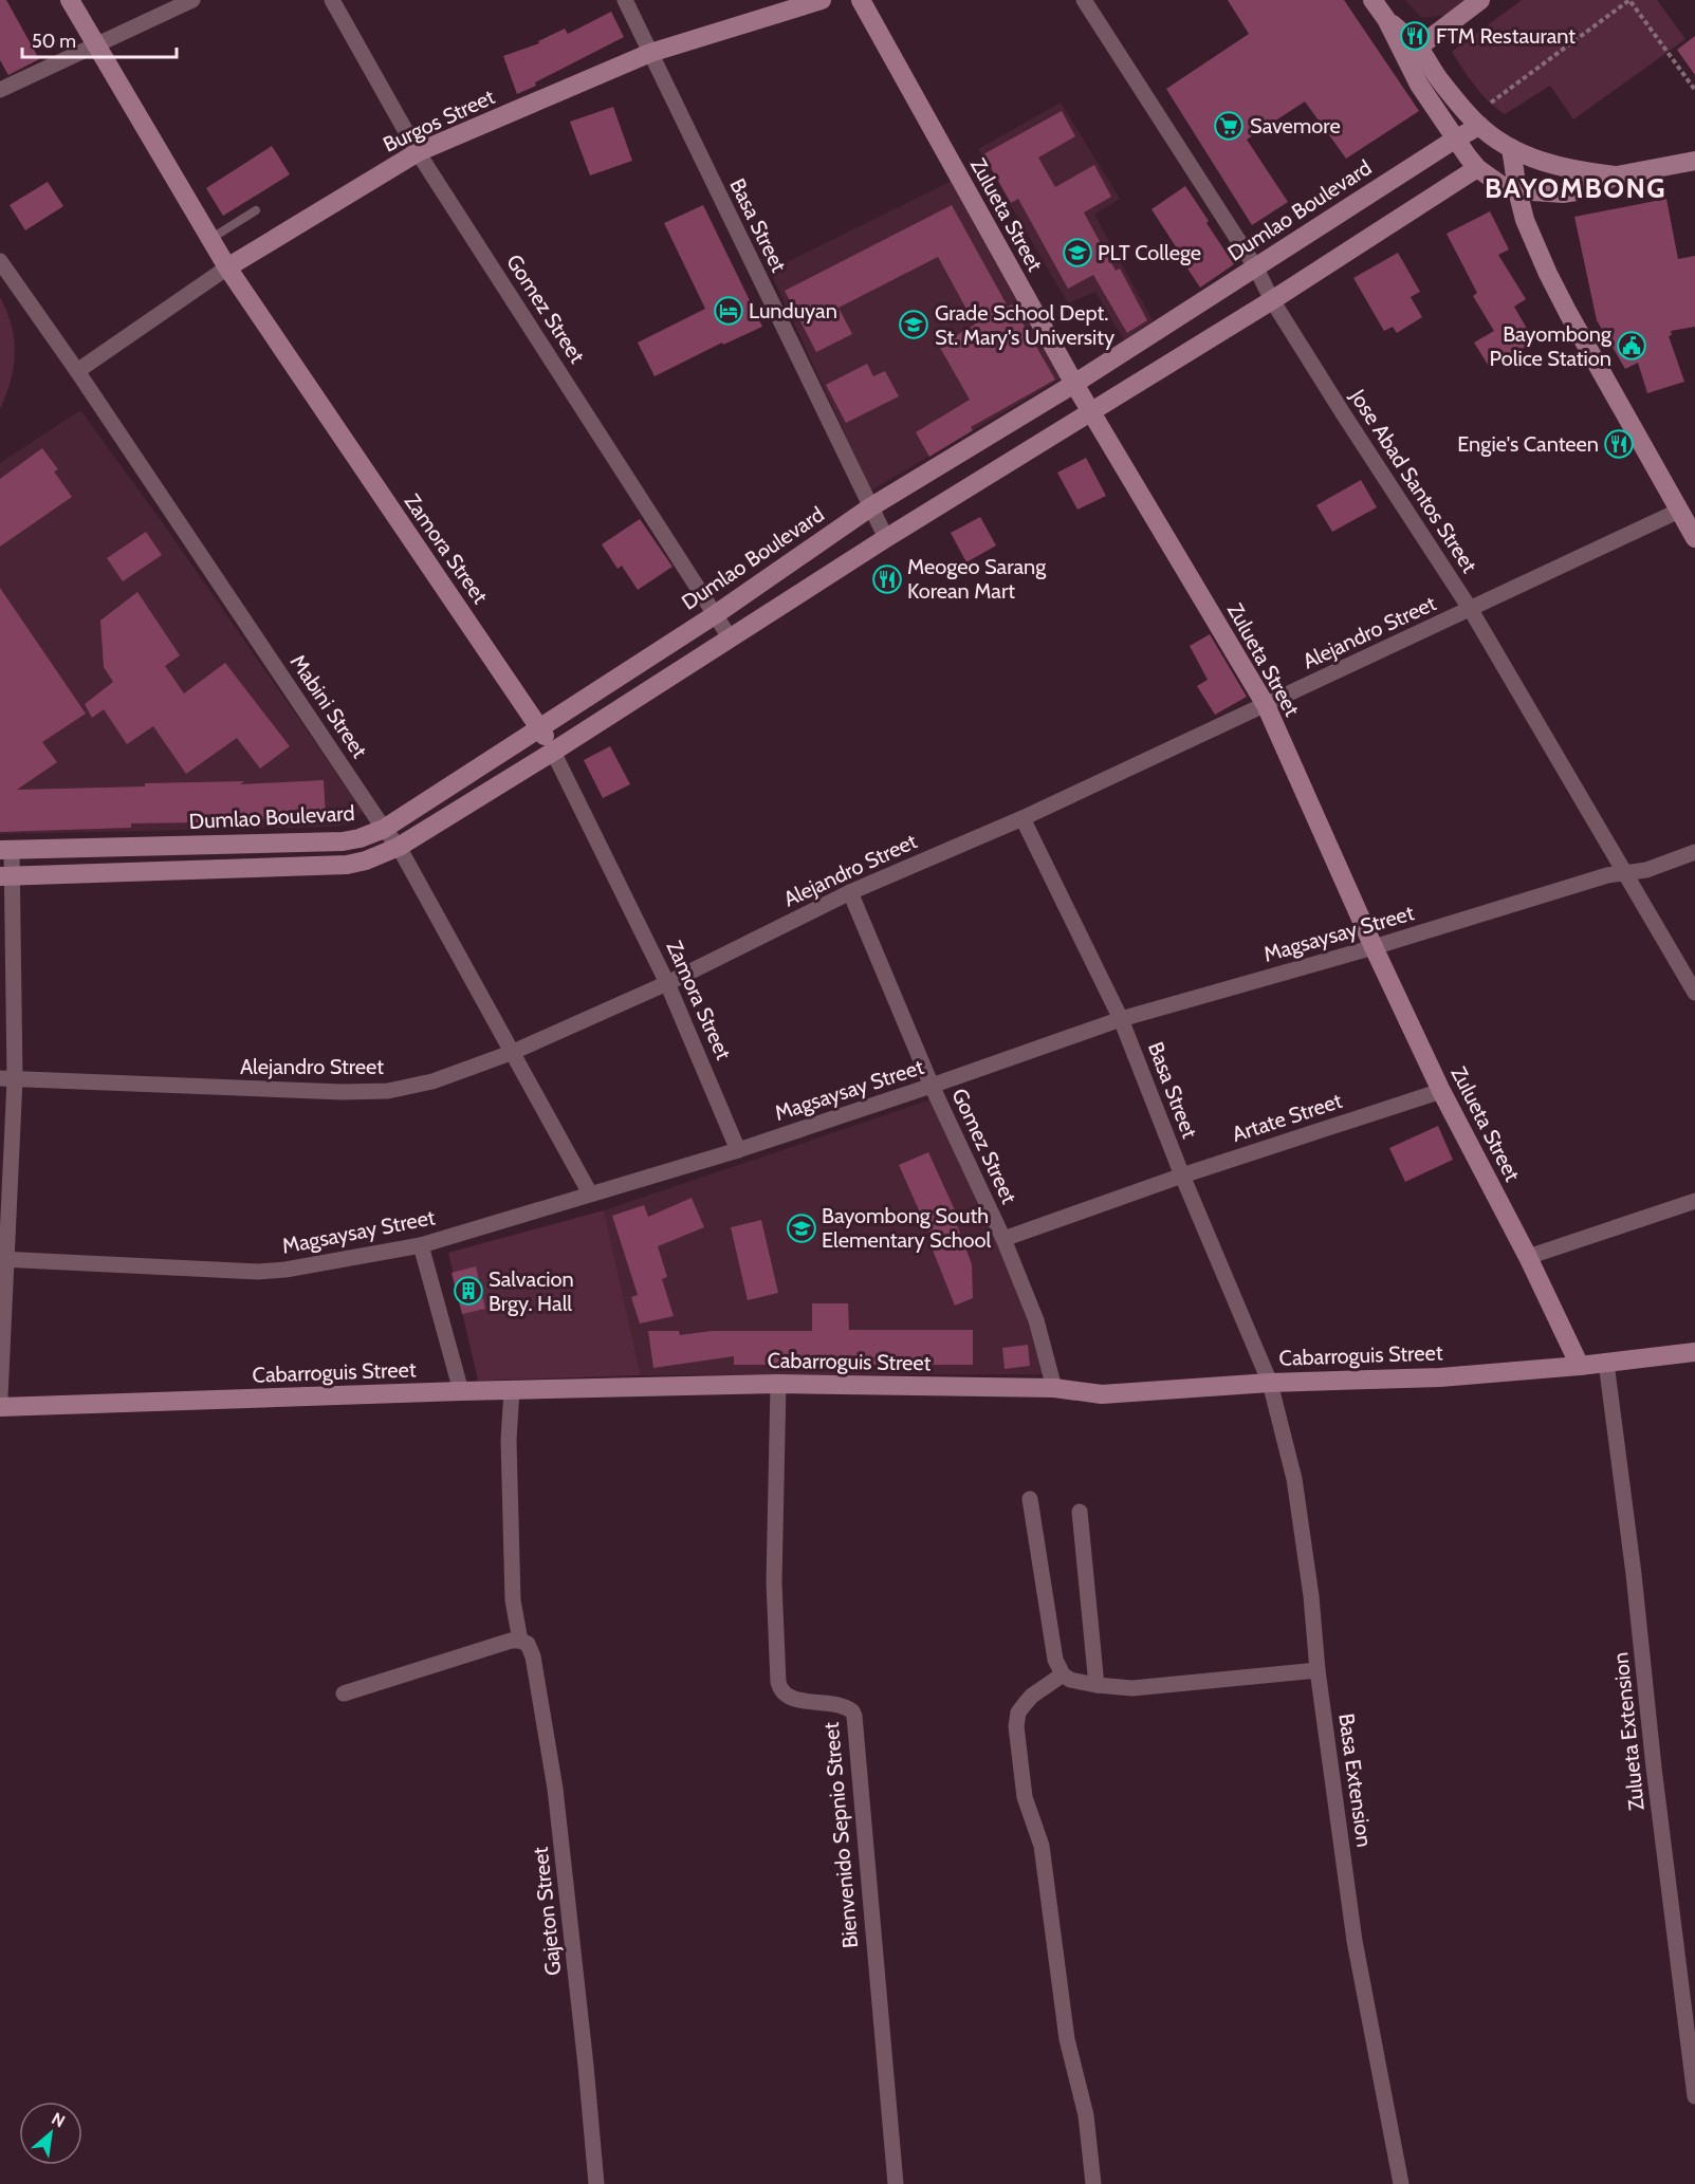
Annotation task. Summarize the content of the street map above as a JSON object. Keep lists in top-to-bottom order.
{
  "streets": {
    "street": [
      "Burgos Street",
      "Dumlao Boulevard",
      "Zulueta Street",
      "Basa Street",
      "Gomez Street",
      "Jose Abad Santos Street",
      "Zamora Street",
      "Alejandro Street",
      "Mabini Street",
      "Magsaysay Street",
      "Artate Street",
      "Cabarroguis Street",
      "Zulueta Extension",
      "Basa Extension",
      "Bienvenido Sepnio Street",
      "Gajeton Street"
    ]
  },
  "crossings": [
    ["Burgos Street", "Basa Street"],
    ["Burgos Street", "Gomez Street"],
    ["Burgos Street", "Zamora Street"],
    ["Burgos Street", "Mabini Street"],
    ["Dumlao Boulevard", "Zulueta Street"],
    ["Dumlao Boulevard", "Basa Street"],
    ["Dumlao Boulevard", "Gomez Street"],
    ["Dumlao Boulevard", "Jose Abad Santos Street"],
    ["Dumlao Boulevard", "Zamora Street"],
    ["Dumlao Boulevard", "Mabini Street"],
    ["Zulueta Street", "Alejandro Street"],
    ["Zulueta Street", "Magsaysay Street"],
    ["Zulueta Street", "Artate Street"],
    ["Zulueta Street", "Cabarroguis Street"],
    ["Basa Street", "Alejandro Street"],
    ["Basa Street", "Magsaysay Street"],
    ["Basa Street", "Artate Street"],
    ["Basa Street", "Cabarroguis Street"],
    ["Basa Street", "Basa Extension"],
    ["Gomez Street", "Alejandro Street"],
    ["Gomez Street", "Magsaysay Street"],
    ["Gomez Street", "Artate Street"],
    ["Gomez Street", "Cabarroguis Street"],
    ["Jose Abad Santos Street", "Alejandro Street"],
    ["Jose Abad Santos Street", "Magsaysay Street"],
    ["Zamora Street", "Alejandro Street"],
    ["Zamora Street", "Magsaysay Street"],
    ["Alejandro Street", "Mabini Street"],
    ["Mabini Street", "Magsaysay Street"],
    ["Cabarroguis Street", "Zulueta Extension"],
    ["Cabarroguis Street", "Basa Extension"],
    ["Cabarroguis Street", "Bienvenido Sepnio Street"],
    ["Cabarroguis Street", "Gajeton Street"]
  ],
  "districts": ["BAYOMBONG"],
  "places": {
    "restaurant": ["FTM Restaurant", "Engie's Canteen", "Meogeo Sarang Korean Mart"],
    "supermarket": ["Savemore"],
    "school or university": ["PLT College", "Grade School Dept. St. Mary's University", "Bayombong South Elementary School"],
    "hotel": ["Lunduyan"],
    "public building": ["Bayombong Police Station"],
    "building": ["Salvacion Brgy. Hall"]
  },
  "scale_bar": "50 m",
  "north": "top right"
}
